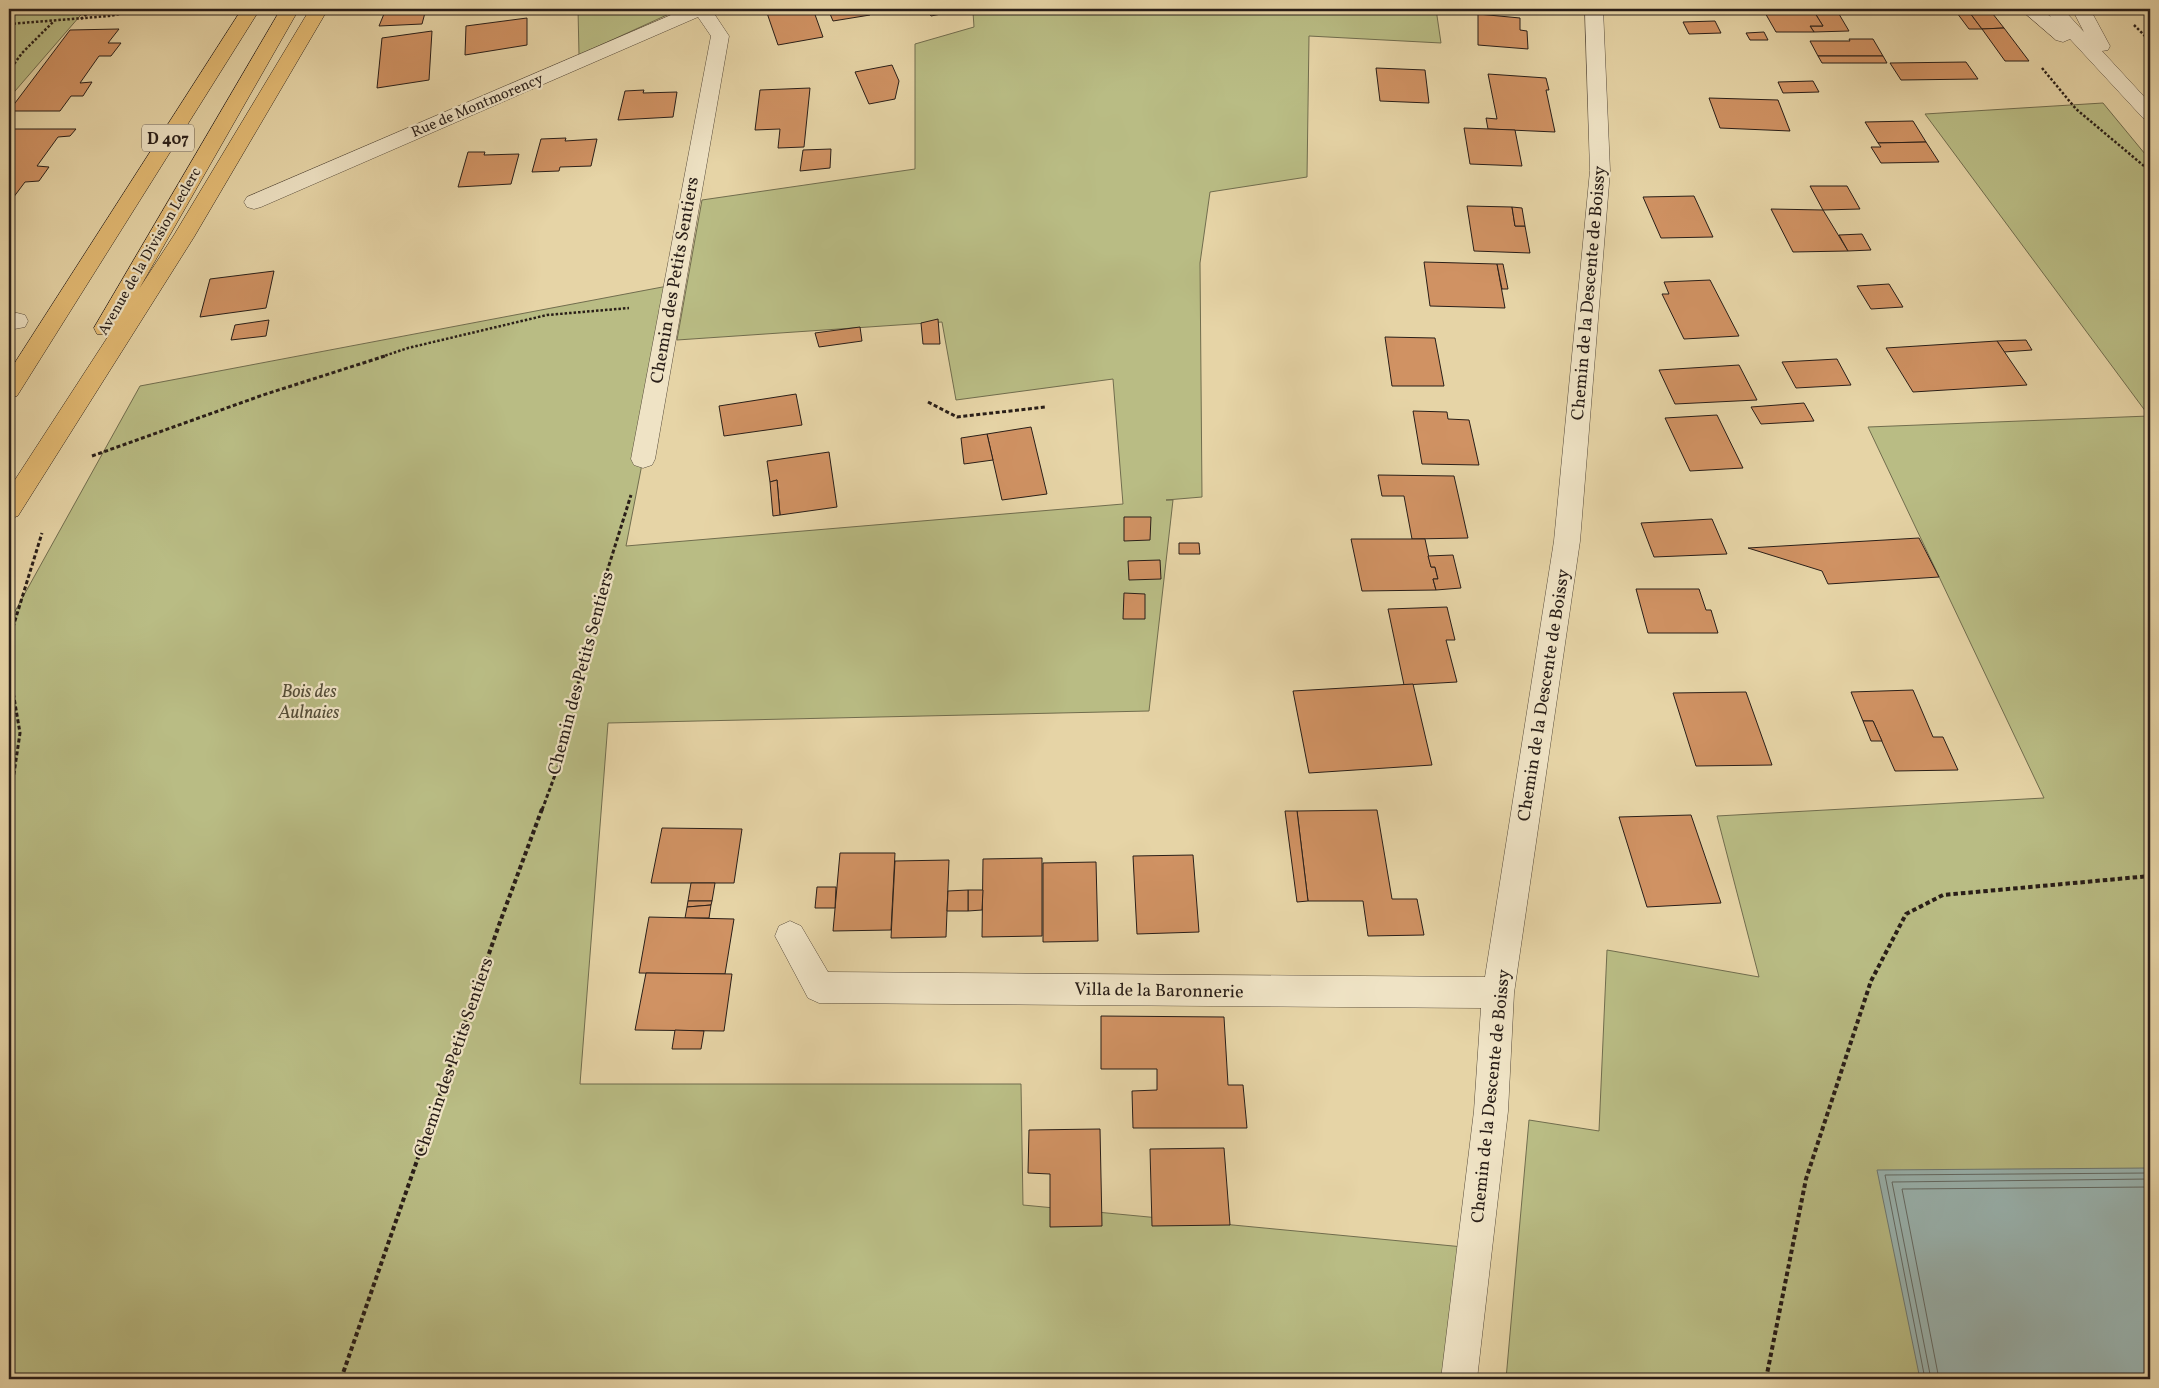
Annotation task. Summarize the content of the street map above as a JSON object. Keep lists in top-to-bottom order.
{
  "streets": {
    "main road": ["D 407", "Avenue de la Division Leclerc"],
    "street": [
      "Rue de Montmorency",
      "Chemin des Petits Sentiers",
      "Chemin de la Descente de Boissy",
      "Villa de la Baronnerie"
    ]
  },
  "crossings": [
    ["Rue de Montmorency", "Chemin des Petits Sentiers"],
    ["Chemin de la Descente de Boissy", "Villa de la Baronnerie"]
  ],
  "parks": ["Bois des Aulnaies"]
}
